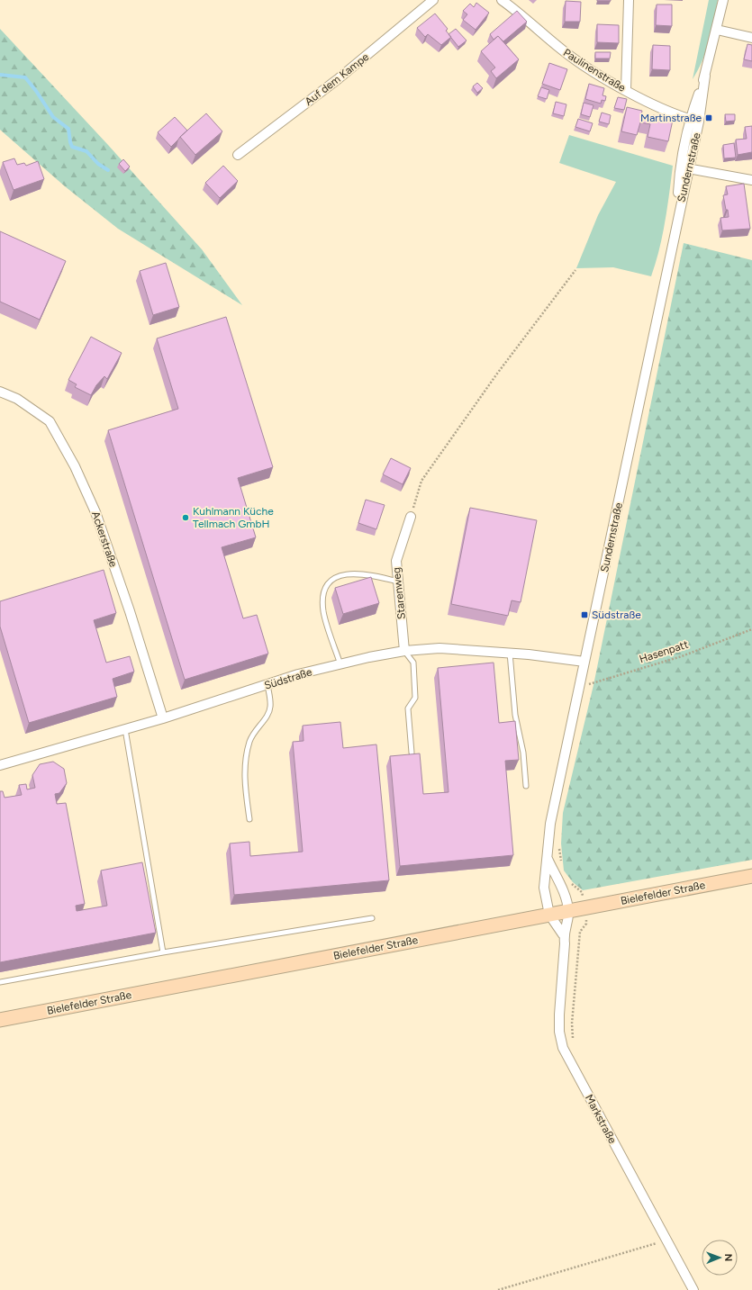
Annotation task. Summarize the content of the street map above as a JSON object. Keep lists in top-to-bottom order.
{
  "streets": {
    "main road": ["Bielefelder Straße"],
    "street": [
      "Paulinenstraße",
      "Auf dem Kampe",
      "Sundernstraße",
      "Ackerstraße",
      "Starenweg",
      "Südstraße",
      "Markstraße"
    ],
    "path": ["Hasenpatt"]
  },
  "crossings": [
    ["Paulinenstraße", "Sundernstraße"],
    ["Sundernstraße", "Hasenpatt"],
    ["Sundernstraße", "Südstraße"],
    ["Sundernstraße", "Bielefelder Straße"],
    ["Ackerstraße", "Südstraße"],
    ["Starenweg", "Südstraße"],
    ["Bielefelder Straße", "Markstraße"]
  ],
  "places": {
    "transit": ["Martinstraße", "Südstraße"],
    "other": ["Kuhlmann Küche Tellmach GmbH"]
  },
  "north": "right"
}
